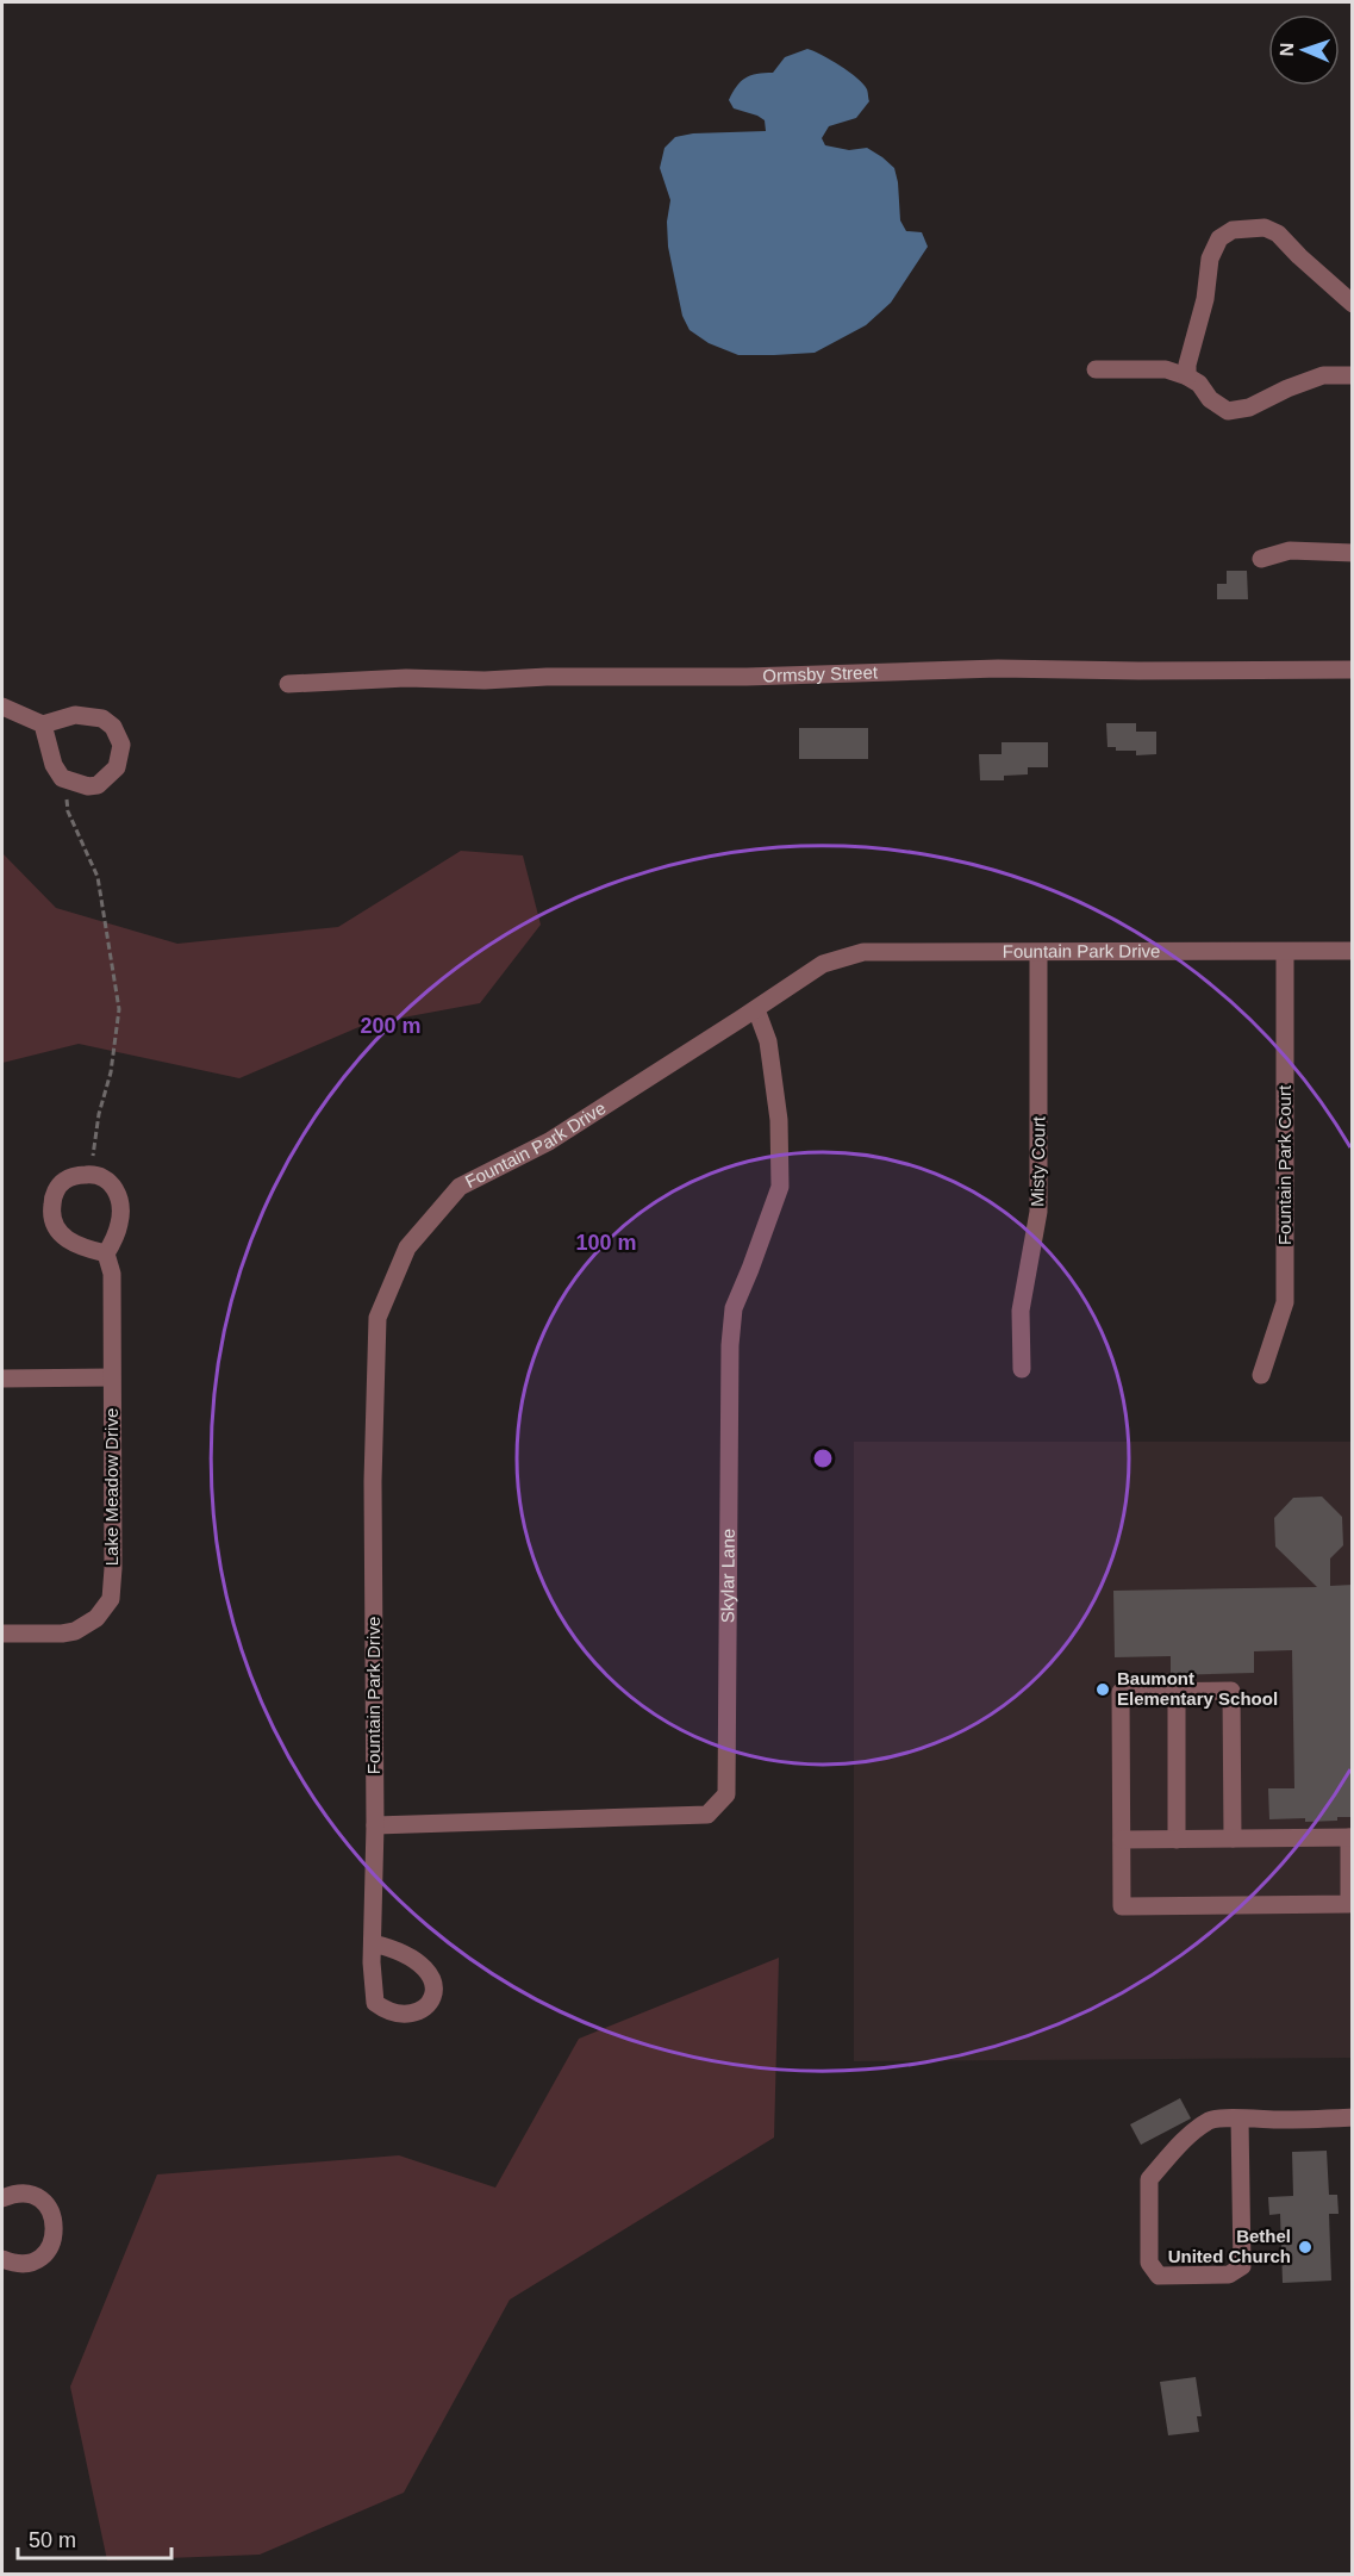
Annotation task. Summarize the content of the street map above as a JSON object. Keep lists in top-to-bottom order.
{
  "streets": {
    "street": [
      "Ormsby Street",
      "Fountain Park Drive",
      "Misty Court",
      "Fountain Park Court",
      "Lake Meadow Drive",
      "Skylar Lane"
    ]
  },
  "crossings": [
    ["Fountain Park Drive", "Misty Court"],
    ["Fountain Park Drive", "Fountain Park Court"],
    ["Fountain Park Drive", "Skylar Lane"]
  ],
  "places": ["Baumont Elementary School", "Bethel United Church"],
  "scale_bar": "50 m",
  "north": "left",
  "rings": ["200 m", "100 m"]
}
